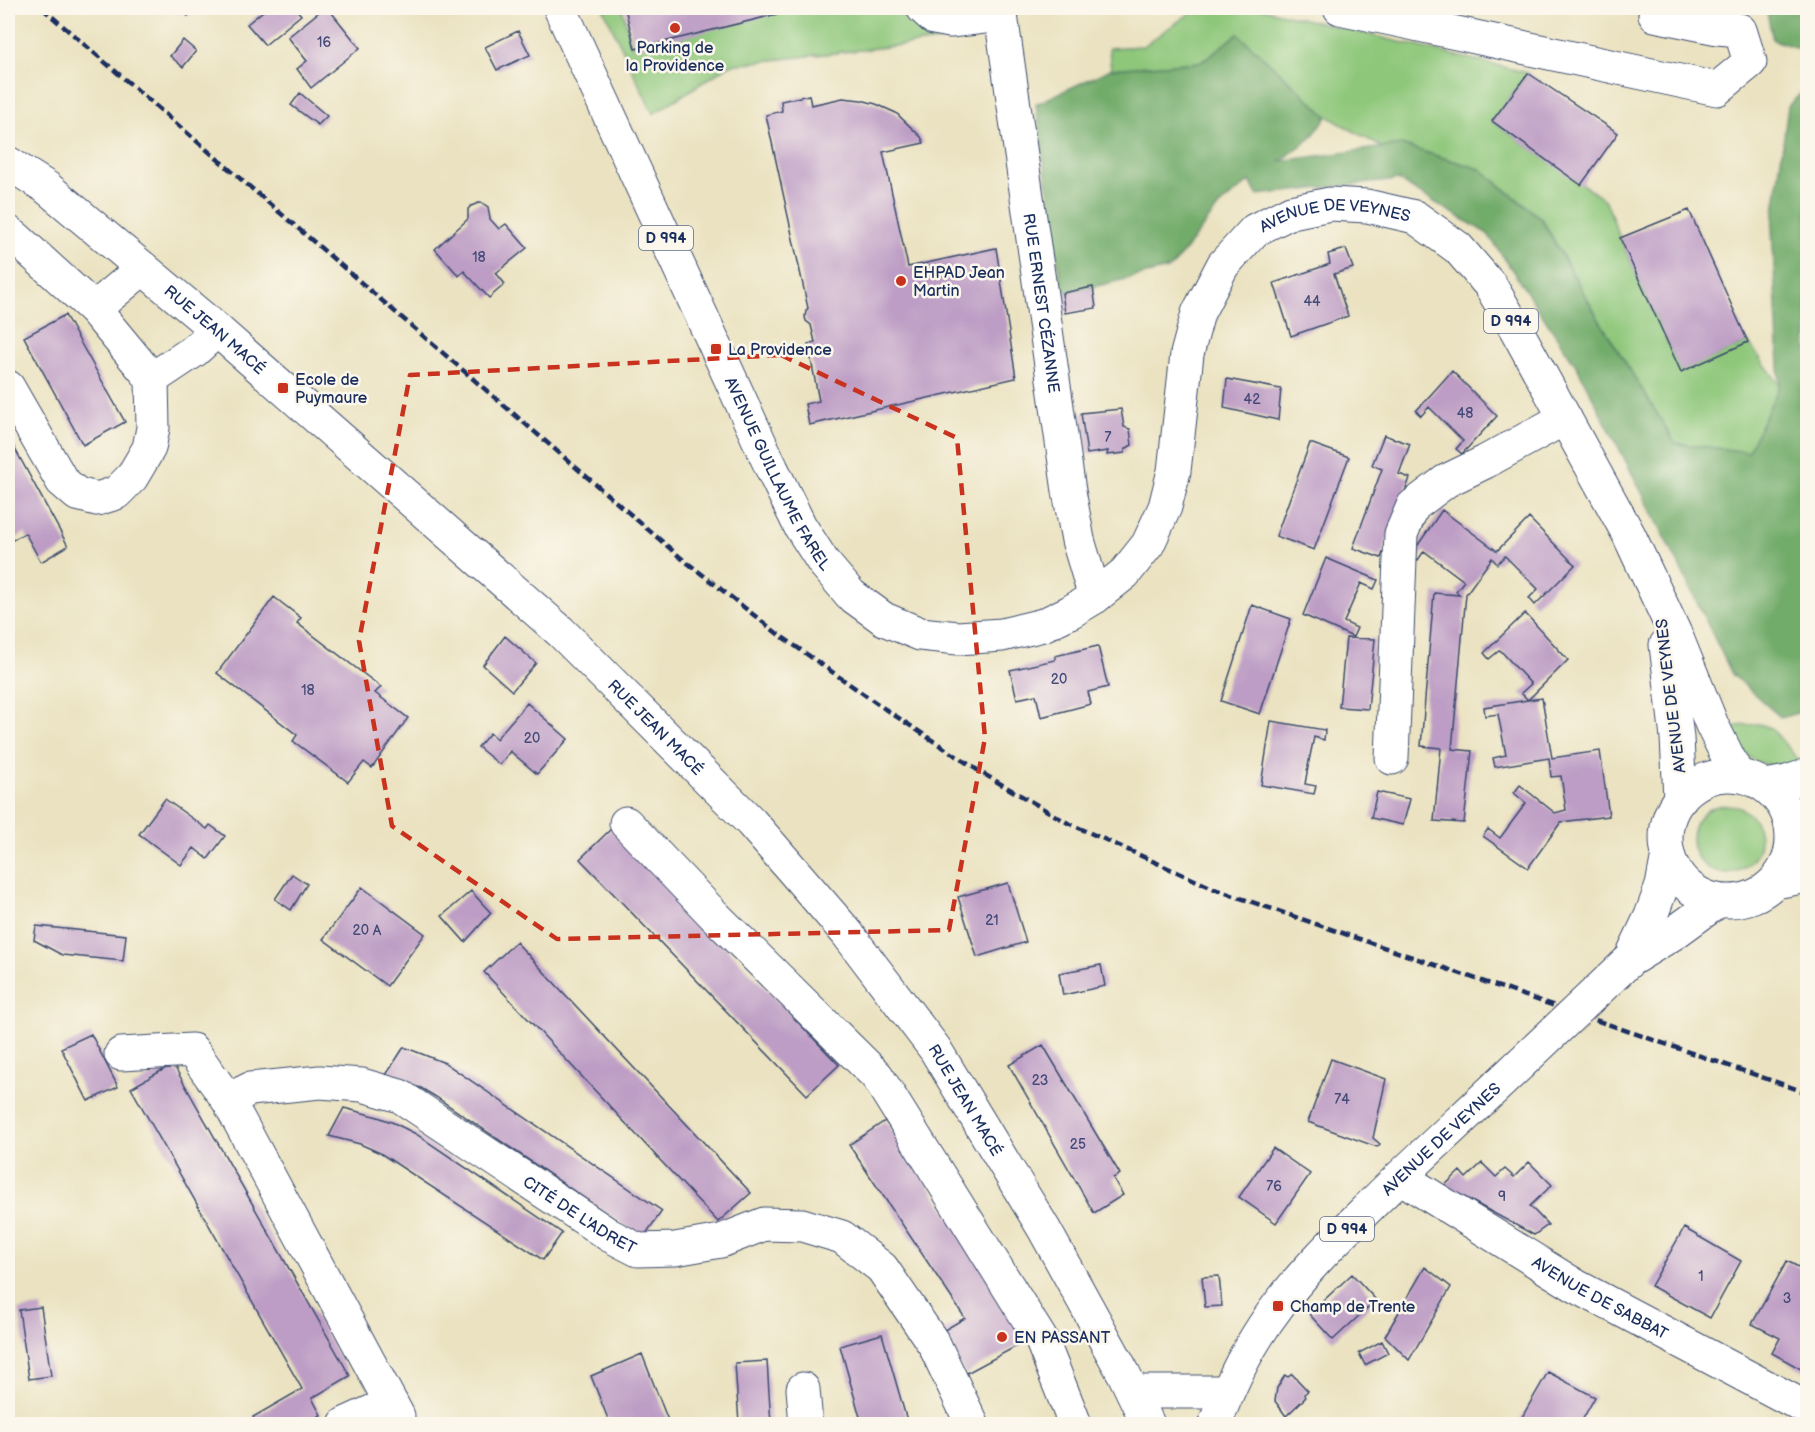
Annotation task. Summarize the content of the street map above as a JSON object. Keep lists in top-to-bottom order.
{
  "streets": {
    "main road": [
      "AVENUE DE VEYNES",
      "D 994",
      "RUE ERNEST CÉZANNE",
      "RUE JEAN MACÉ",
      "AVENUE GUILLAUME FAREL",
      "CITÉ DE L'ADRET",
      "AVENUE DE SABBAT"
    ]
  },
  "crossings": [
    ["AVENUE DE VEYNES", "RUE ERNEST CÉZANNE"],
    ["AVENUE DE VEYNES", "AVENUE GUILLAUME FAREL"],
    ["AVENUE DE VEYNES", "AVENUE DE SABBAT"],
    ["RUE ERNEST CÉZANNE", "AVENUE GUILLAUME FAREL"]
  ],
  "places": {
    "other": ["Parking de la Providence", "EHPAD Jean Martin", "EN PASSANT"],
    "transit": ["La Providence", "Ecole de Puymaure", "Champ de Trente"]
  },
  "house_numbers": [
    "16",
    "18",
    "44",
    "42",
    "48",
    "7",
    "20",
    "18",
    "20",
    "21",
    "20 A",
    "23",
    "74",
    "25",
    "76",
    "9",
    "1",
    "3"
  ]
}
